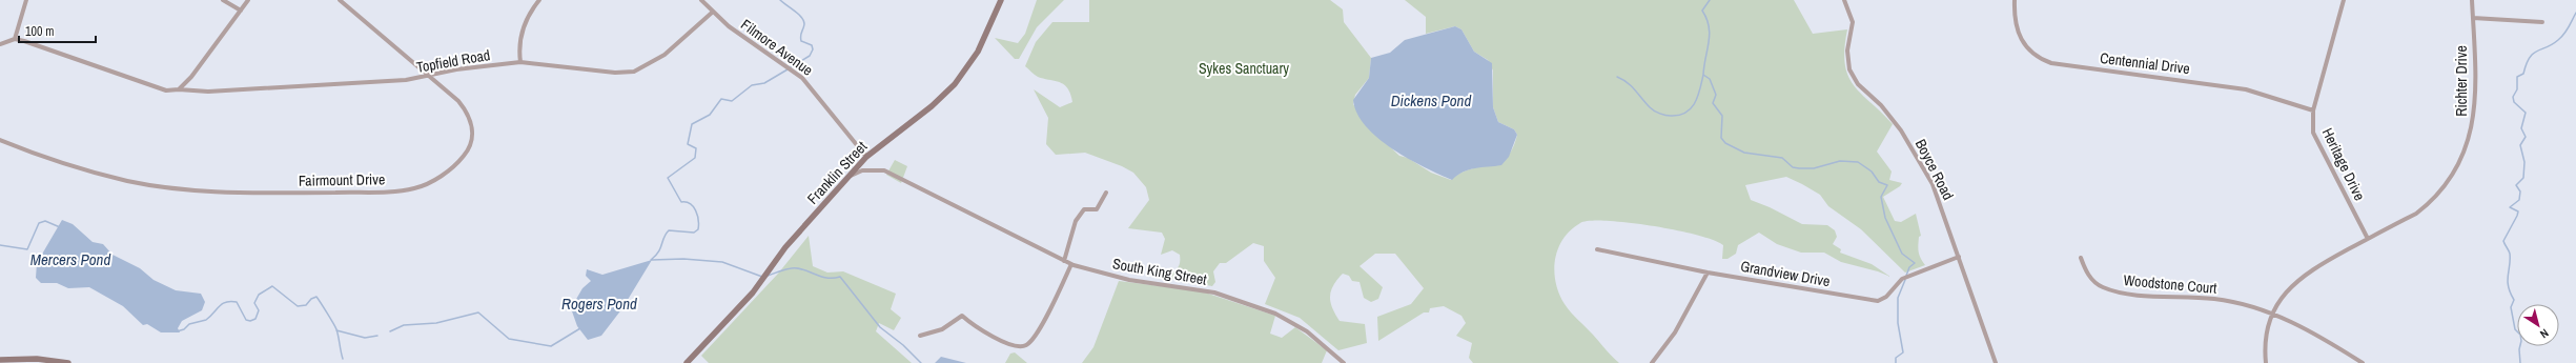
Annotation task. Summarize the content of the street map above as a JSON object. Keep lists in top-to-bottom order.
{
  "streets": {
    "main road": ["Franklin Street"],
    "street": [
      "Filmore Avenue",
      "Topfield Road",
      "Centennial Drive",
      "Richter Drive",
      "Heritage Drive",
      "Boyce Road",
      "Fairmount Drive",
      "South King Street",
      "Grandview Drive",
      "Woodstone Court"
    ]
  },
  "crossings": [
    ["Filmore Avenue", "Topfield Road"],
    ["Filmore Avenue", "Franklin Street"],
    ["Topfield Road", "Fairmount Drive"],
    ["Centennial Drive", "Heritage Drive"],
    ["Richter Drive", "Heritage Drive"],
    ["Richter Drive", "Woodstone Court"],
    ["Boyce Road", "Grandview Drive"],
    ["Franklin Street", "South King Street"]
  ],
  "water": ["Dickens Pond", "Mercers Pond", "Rogers Pond"],
  "parks": ["Sykes Sanctuary"],
  "scale_bar": "100 m",
  "north": "bottom right"
}
